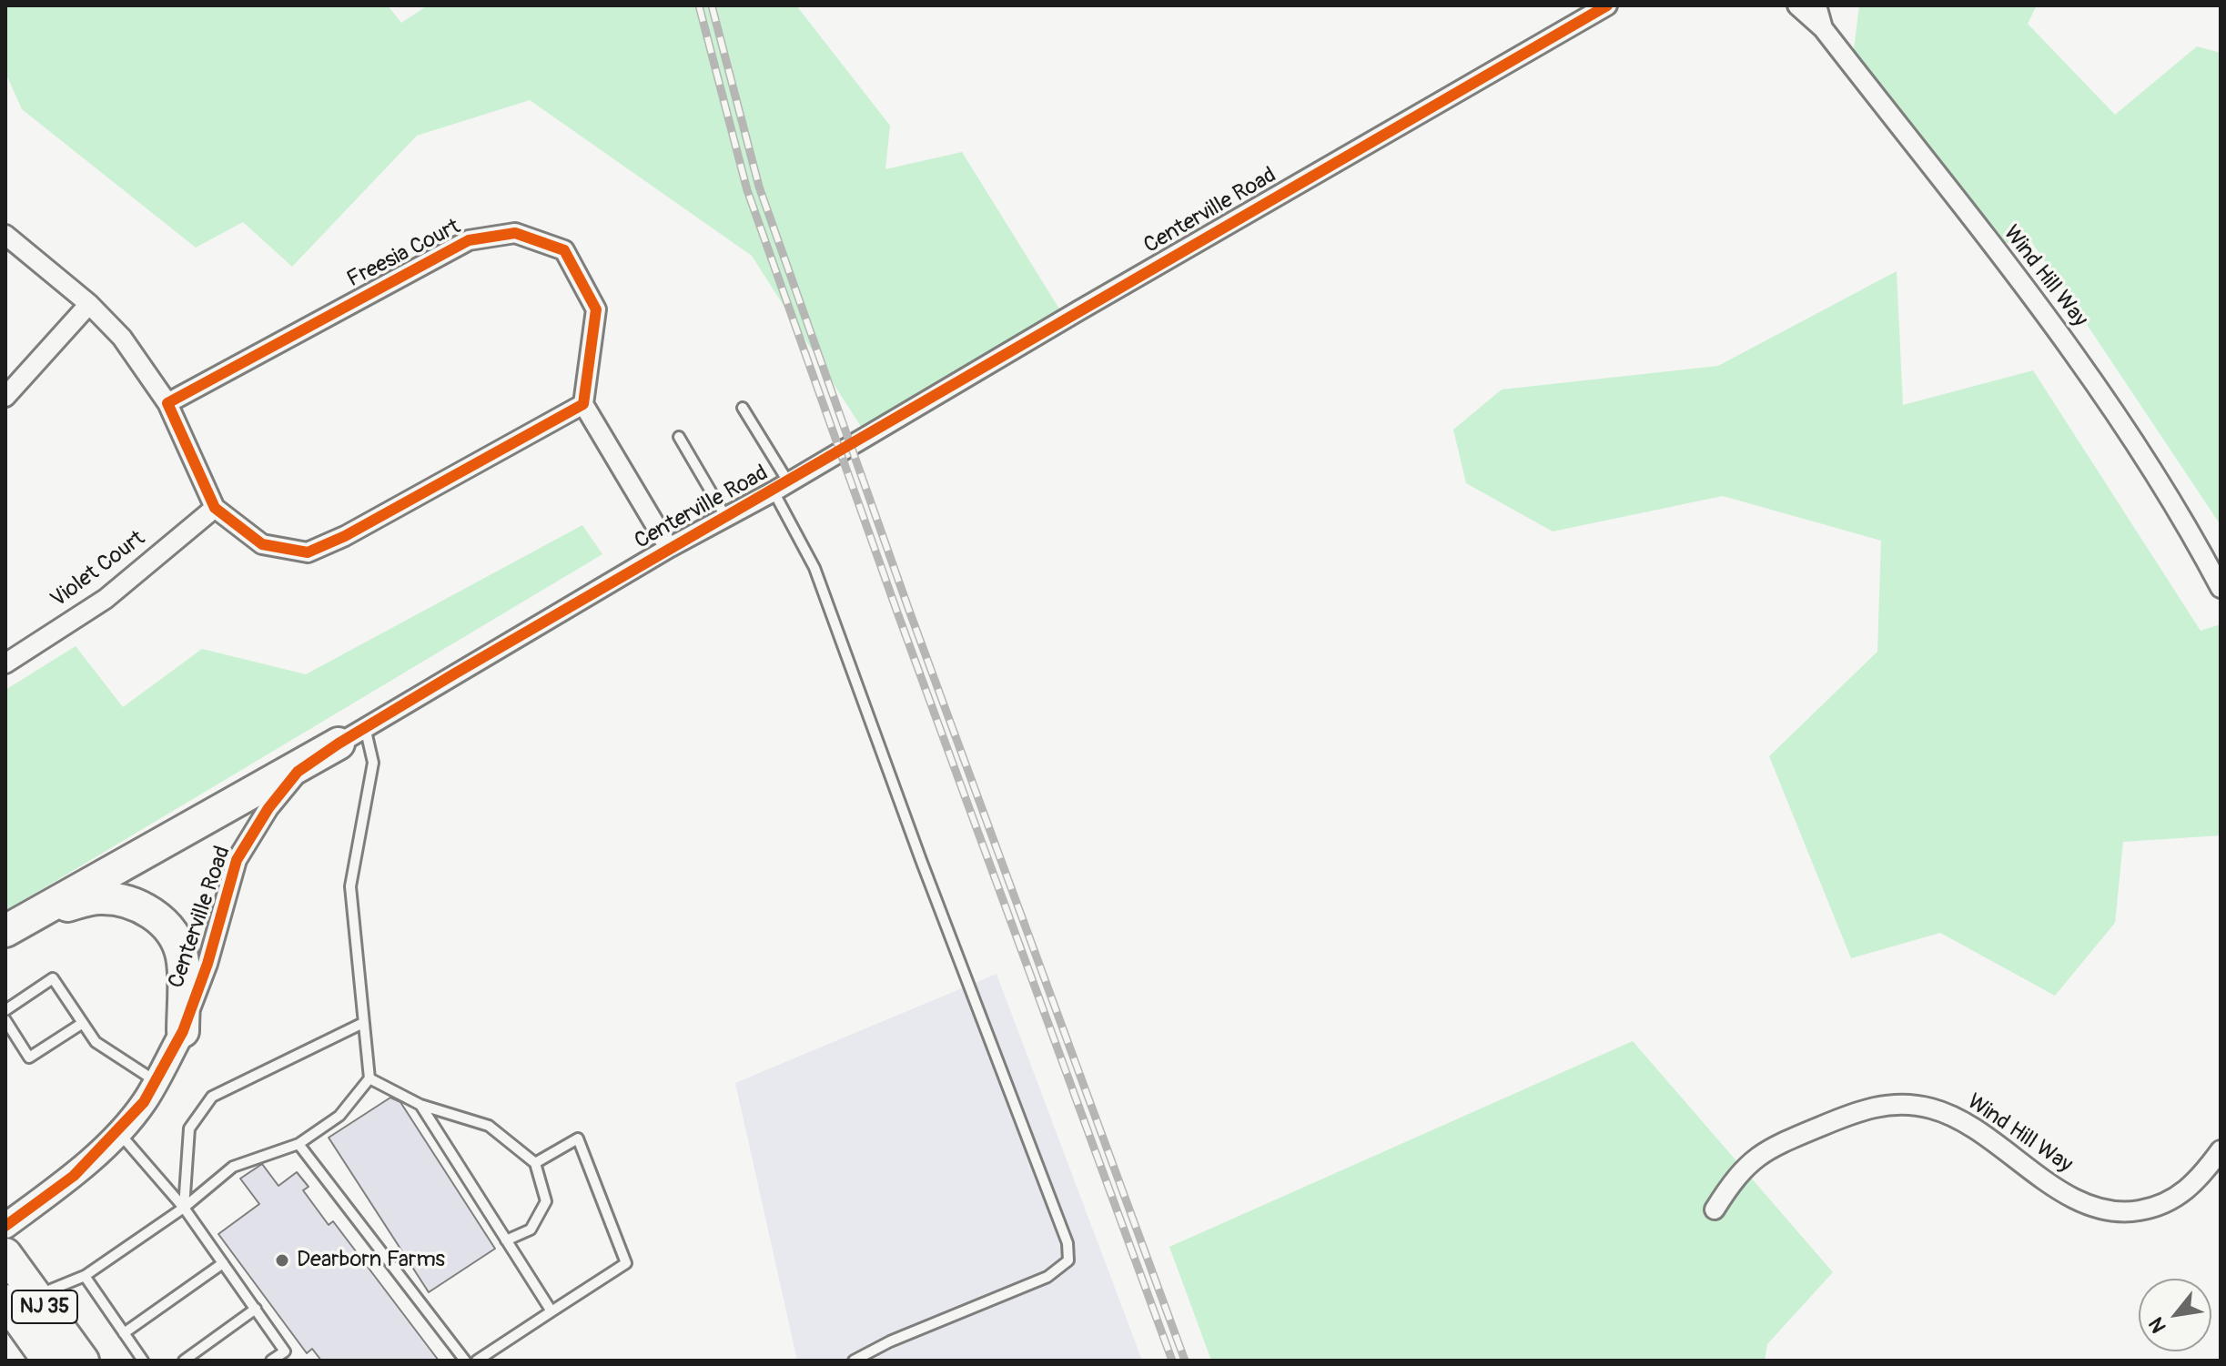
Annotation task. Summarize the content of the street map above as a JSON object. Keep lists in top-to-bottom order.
{
  "streets": {
    "highway": ["NJ 35"],
    "street": [
      "Centerville Road",
      "Freesia Court",
      "Wind Hill Way",
      "Violet Court"
    ]
  },
  "places": ["Dearborn Farms"],
  "north": "bottom left"
}
